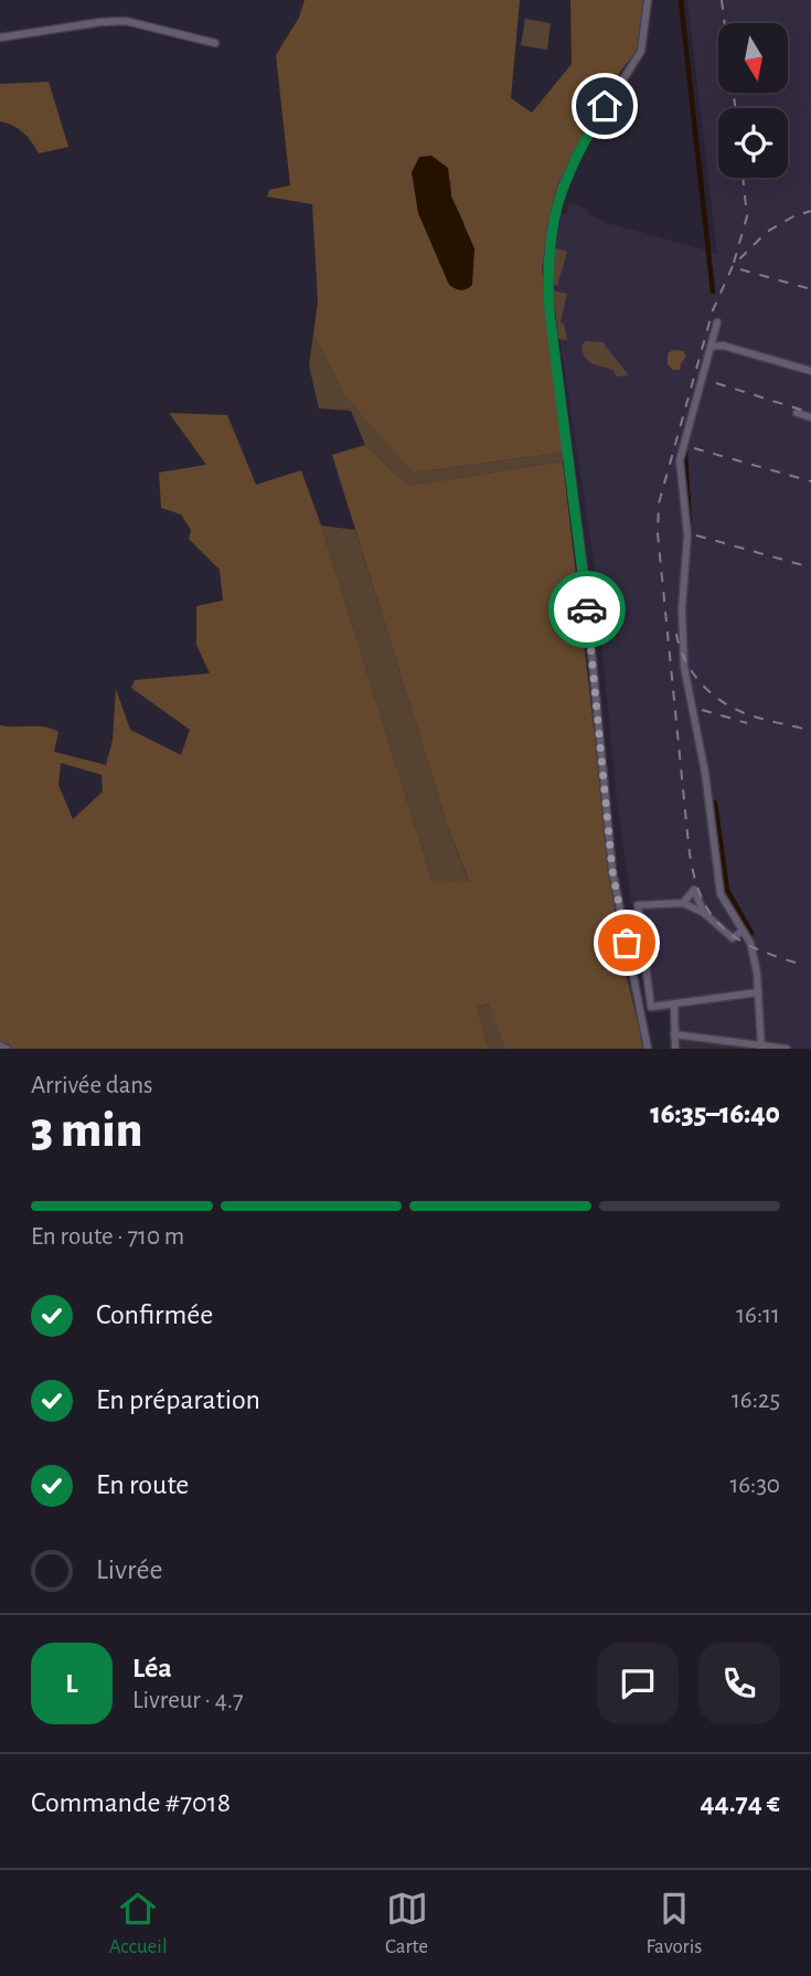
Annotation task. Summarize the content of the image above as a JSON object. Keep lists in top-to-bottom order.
{
  "north": "bottom",
  "page": {
    "heading": ["3 min", "Arrivée dans", "16:35–16:40"],
    "panel": [
      "Léa",
      "Livreur · 4.7",
      "Commande #7018",
      "44.74 €"
    ],
    "bar": "En route · 710 m",
    "list": [
      ["Confirmée", "16:11"],
      ["En préparation", "16:25"],
      ["En route", "16:30"],
      "Livrée"
    ],
    "round": "L",
    "tabs": ["Accueil", "Carte", "Favoris"]
  }
}
